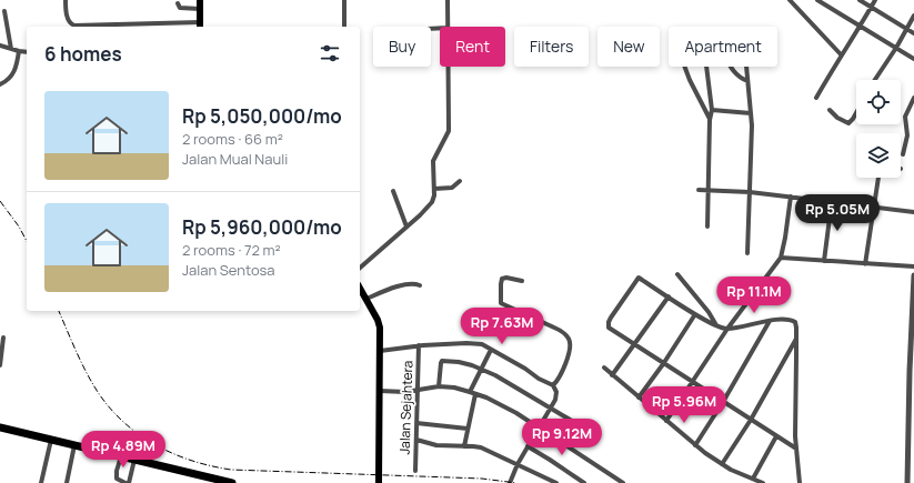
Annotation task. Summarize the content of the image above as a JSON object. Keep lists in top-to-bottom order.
{
  "streets": {
    "street": ["Jalan Sejahtera"]
  },
  "page": {
    "chip": [
      "Buy",
      "Rent",
      "Filters",
      "New",
      "Apartment"
    ],
    "heading": "6 homes",
    "list": [
      {
        "name": "Rp 5,050,000/mo",
        "note": "2 rooms · 66 m² · Jalan Mual Nauli"
      },
      {
        "name": "Rp 5,960,000/mo",
        "note": "2 rooms · 72 m² · Jalan Sentosa"
      }
    ],
    "price": [
      "Rp 5.05M",
      "Rp 11.1M",
      "Rp 7.63M",
      "Rp 5.96M",
      "Rp 9.12M",
      "Rp 4.89M"
    ]
  }
}
